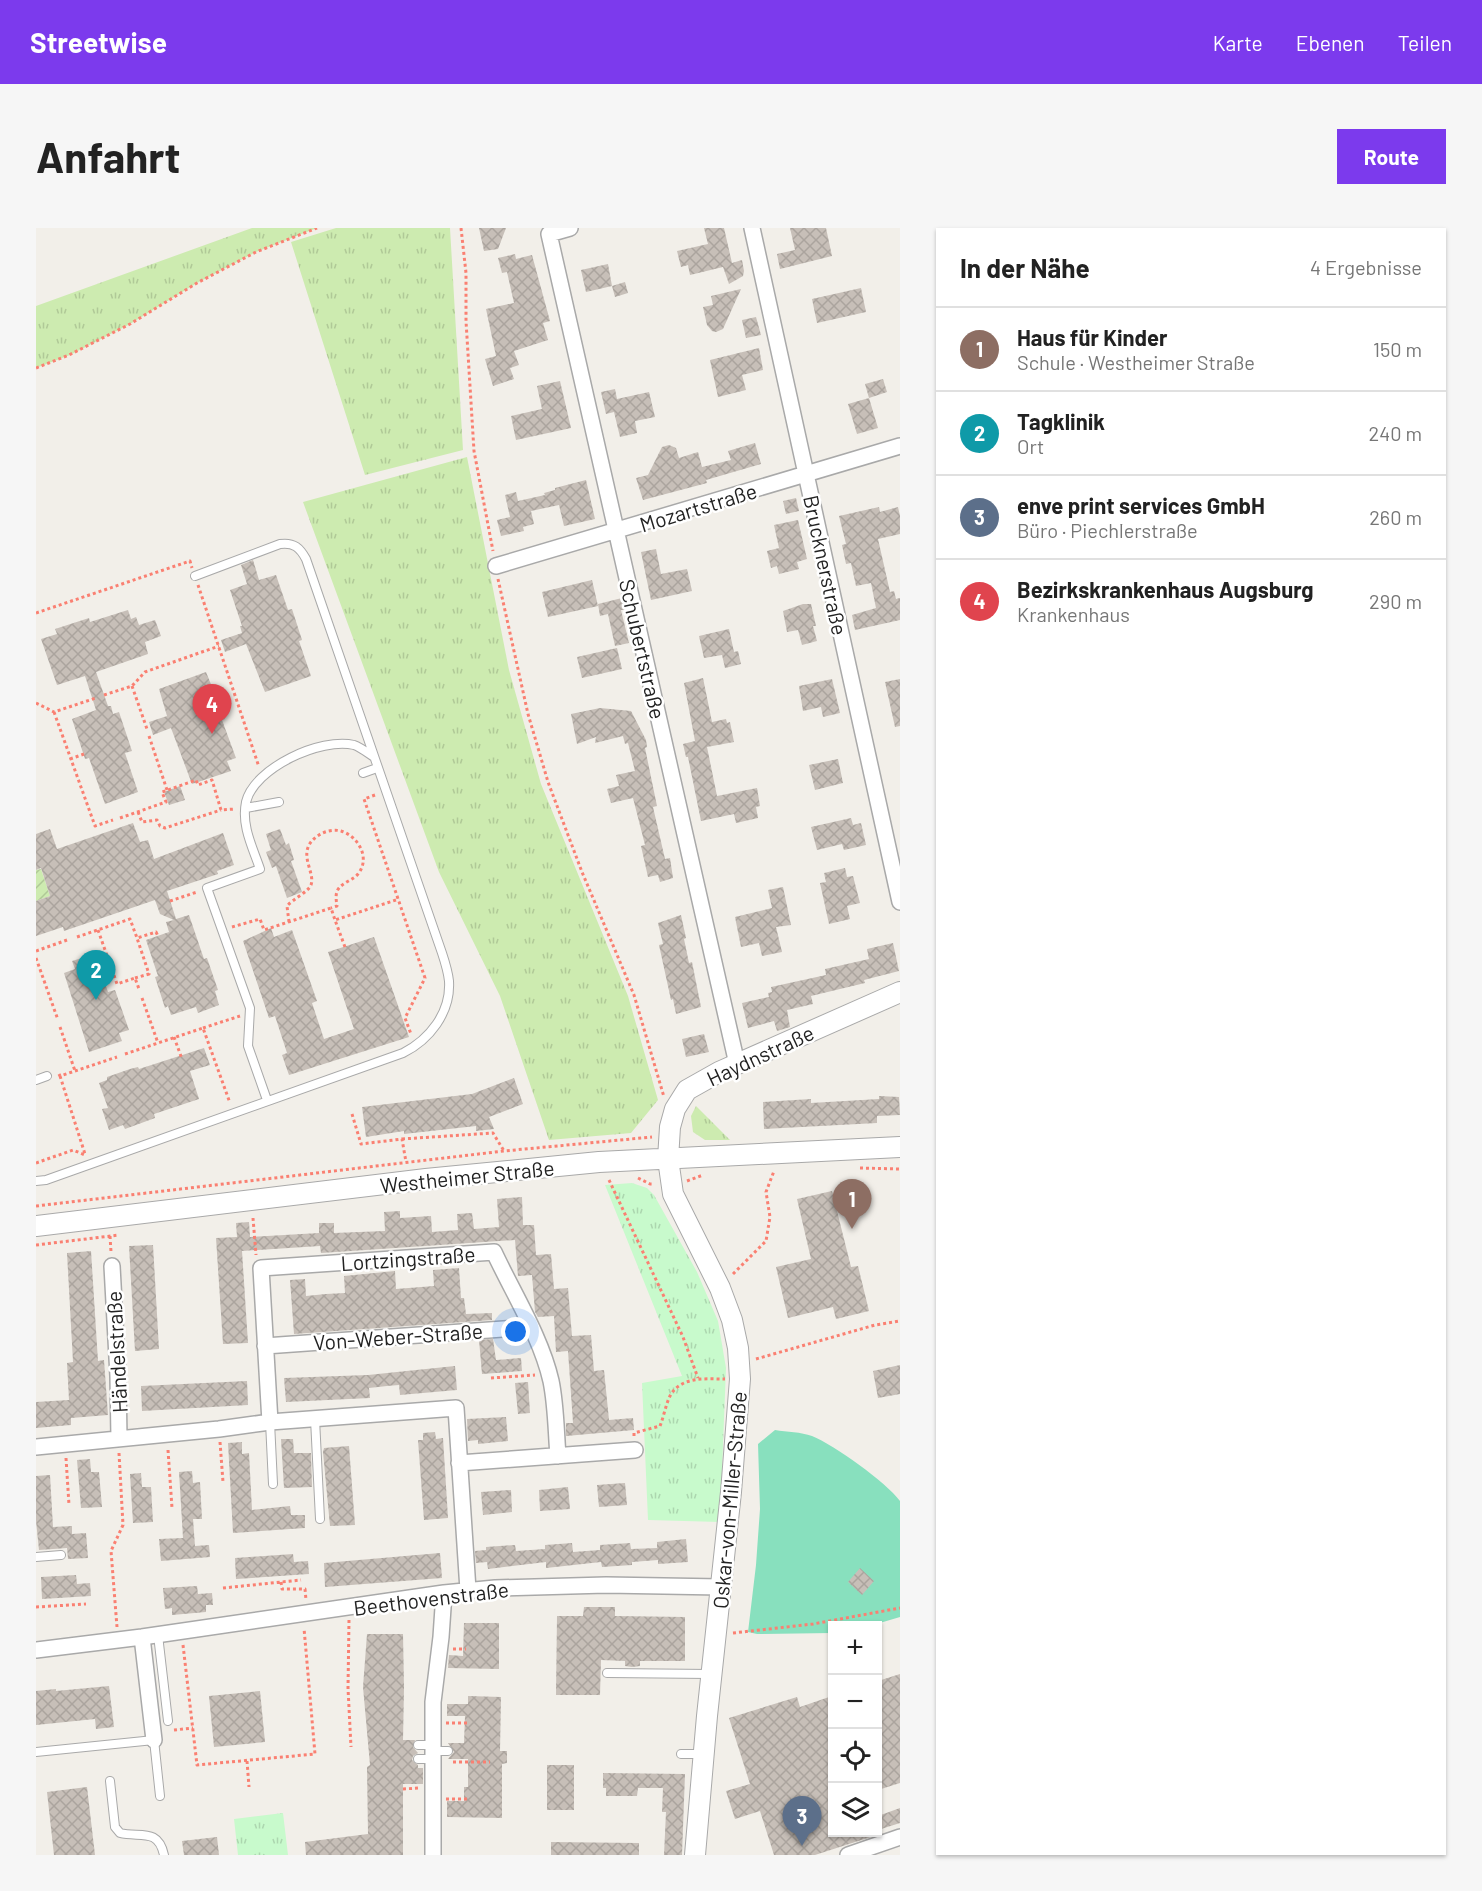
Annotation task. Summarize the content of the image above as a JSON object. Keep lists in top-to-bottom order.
{
  "streets": {
    "street": [
      "Mozartstraße",
      "Brucknerstraße",
      "Schubertstraße",
      "Haydnstraße",
      "Westheimer Straße",
      "Lortzingstraße",
      "Von-Weber-Straße",
      "Händelstraße",
      "Oskar-von-Miller-Straße",
      "Beethovenstraße"
    ]
  },
  "crossings": [
    ["Mozartstraße", "Brucknerstraße"],
    ["Mozartstraße", "Schubertstraße"],
    ["Schubertstraße", "Haydnstraße"],
    ["Haydnstraße", "Westheimer Straße"],
    ["Haydnstraße", "Oskar-von-Miller-Straße"],
    ["Westheimer Straße", "Oskar-von-Miller-Straße"],
    ["Lortzingstraße", "Von-Weber-Straße"],
    ["Oskar-von-Miller-Straße", "Beethovenstraße"]
  ],
  "page": {
    "header": "Streetwise",
    "nav": ["Karte", "Ebenen", "Teilen"],
    "buttons": "Route",
    "title": "Anfahrt",
    "heading": ["In der Nähe", "4 Ergebnisse"],
    "list": [
      {
        "mark": "1",
        "name": "Haus für Kinder",
        "note": "Schule · Westheimer Straße",
        "value": "150 m"
      },
      {
        "mark": "2",
        "name": "Tagklinik",
        "note": "Ort",
        "value": "240 m"
      },
      {
        "mark": "3",
        "name": "enve print services GmbH",
        "note": "Büro · Piechlerstraße",
        "value": "260 m"
      },
      {
        "mark": "4",
        "name": "Bezirkskrankenhaus Augsburg",
        "note": "Krankenhaus",
        "value": "290 m"
      }
    ],
    "pins": [
      "4",
      "2",
      "1",
      "3"
    ],
    "map_buttons": ["+", "−"]
  }
}
